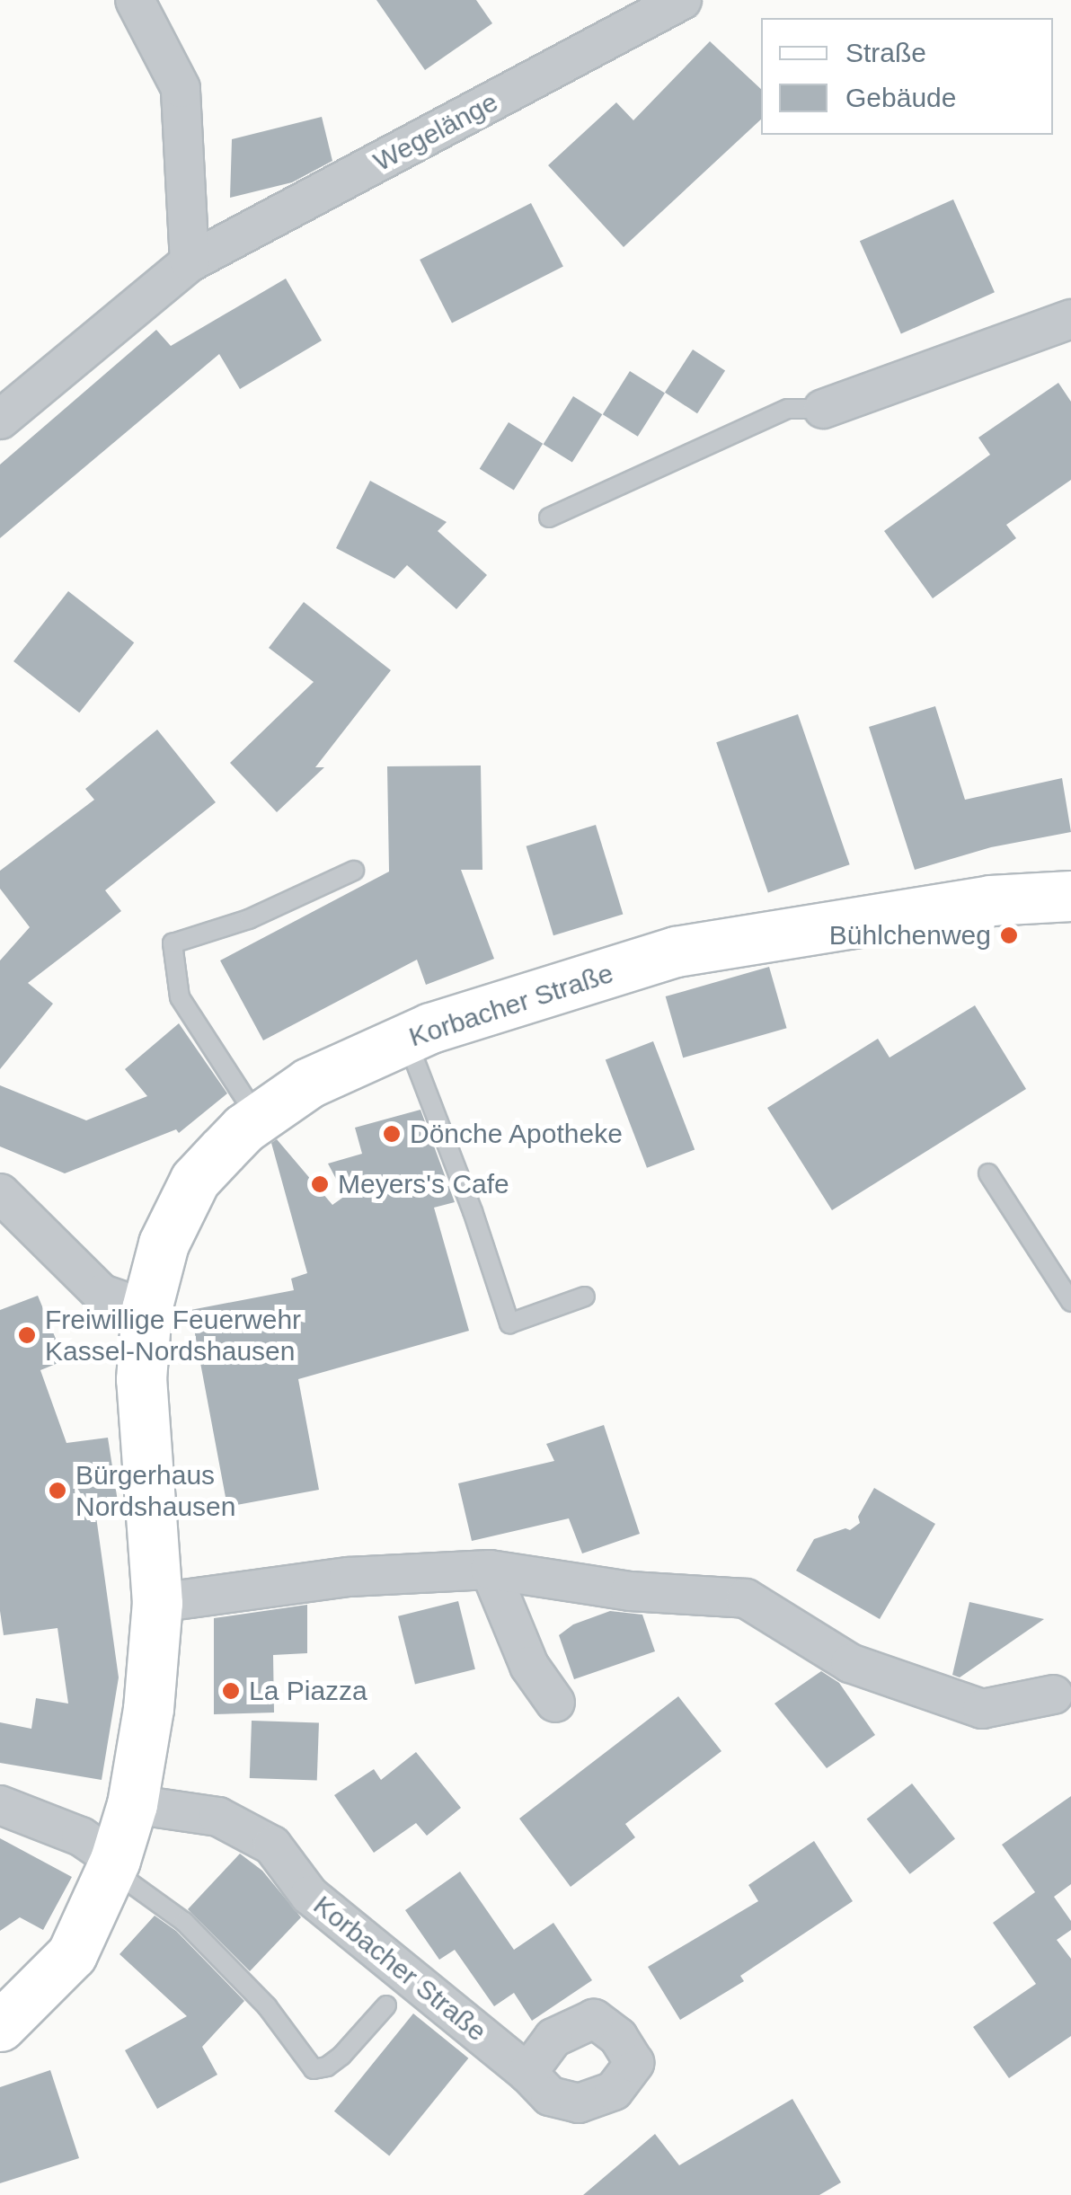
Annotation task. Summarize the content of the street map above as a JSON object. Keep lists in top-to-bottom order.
{
  "streets": {
    "street": ["Wegelänge", "Korbacher Straße"]
  },
  "places": [
    "Bühlchenweg",
    "Dönche Apotheke",
    "Meyers's Cafe",
    "Freiwillige Feuerwehr Kassel-Nordshausen",
    "Bürgerhaus Nordshausen",
    "La Piazza"
  ],
  "legend": ["Straße", "Gebäude"]
}
